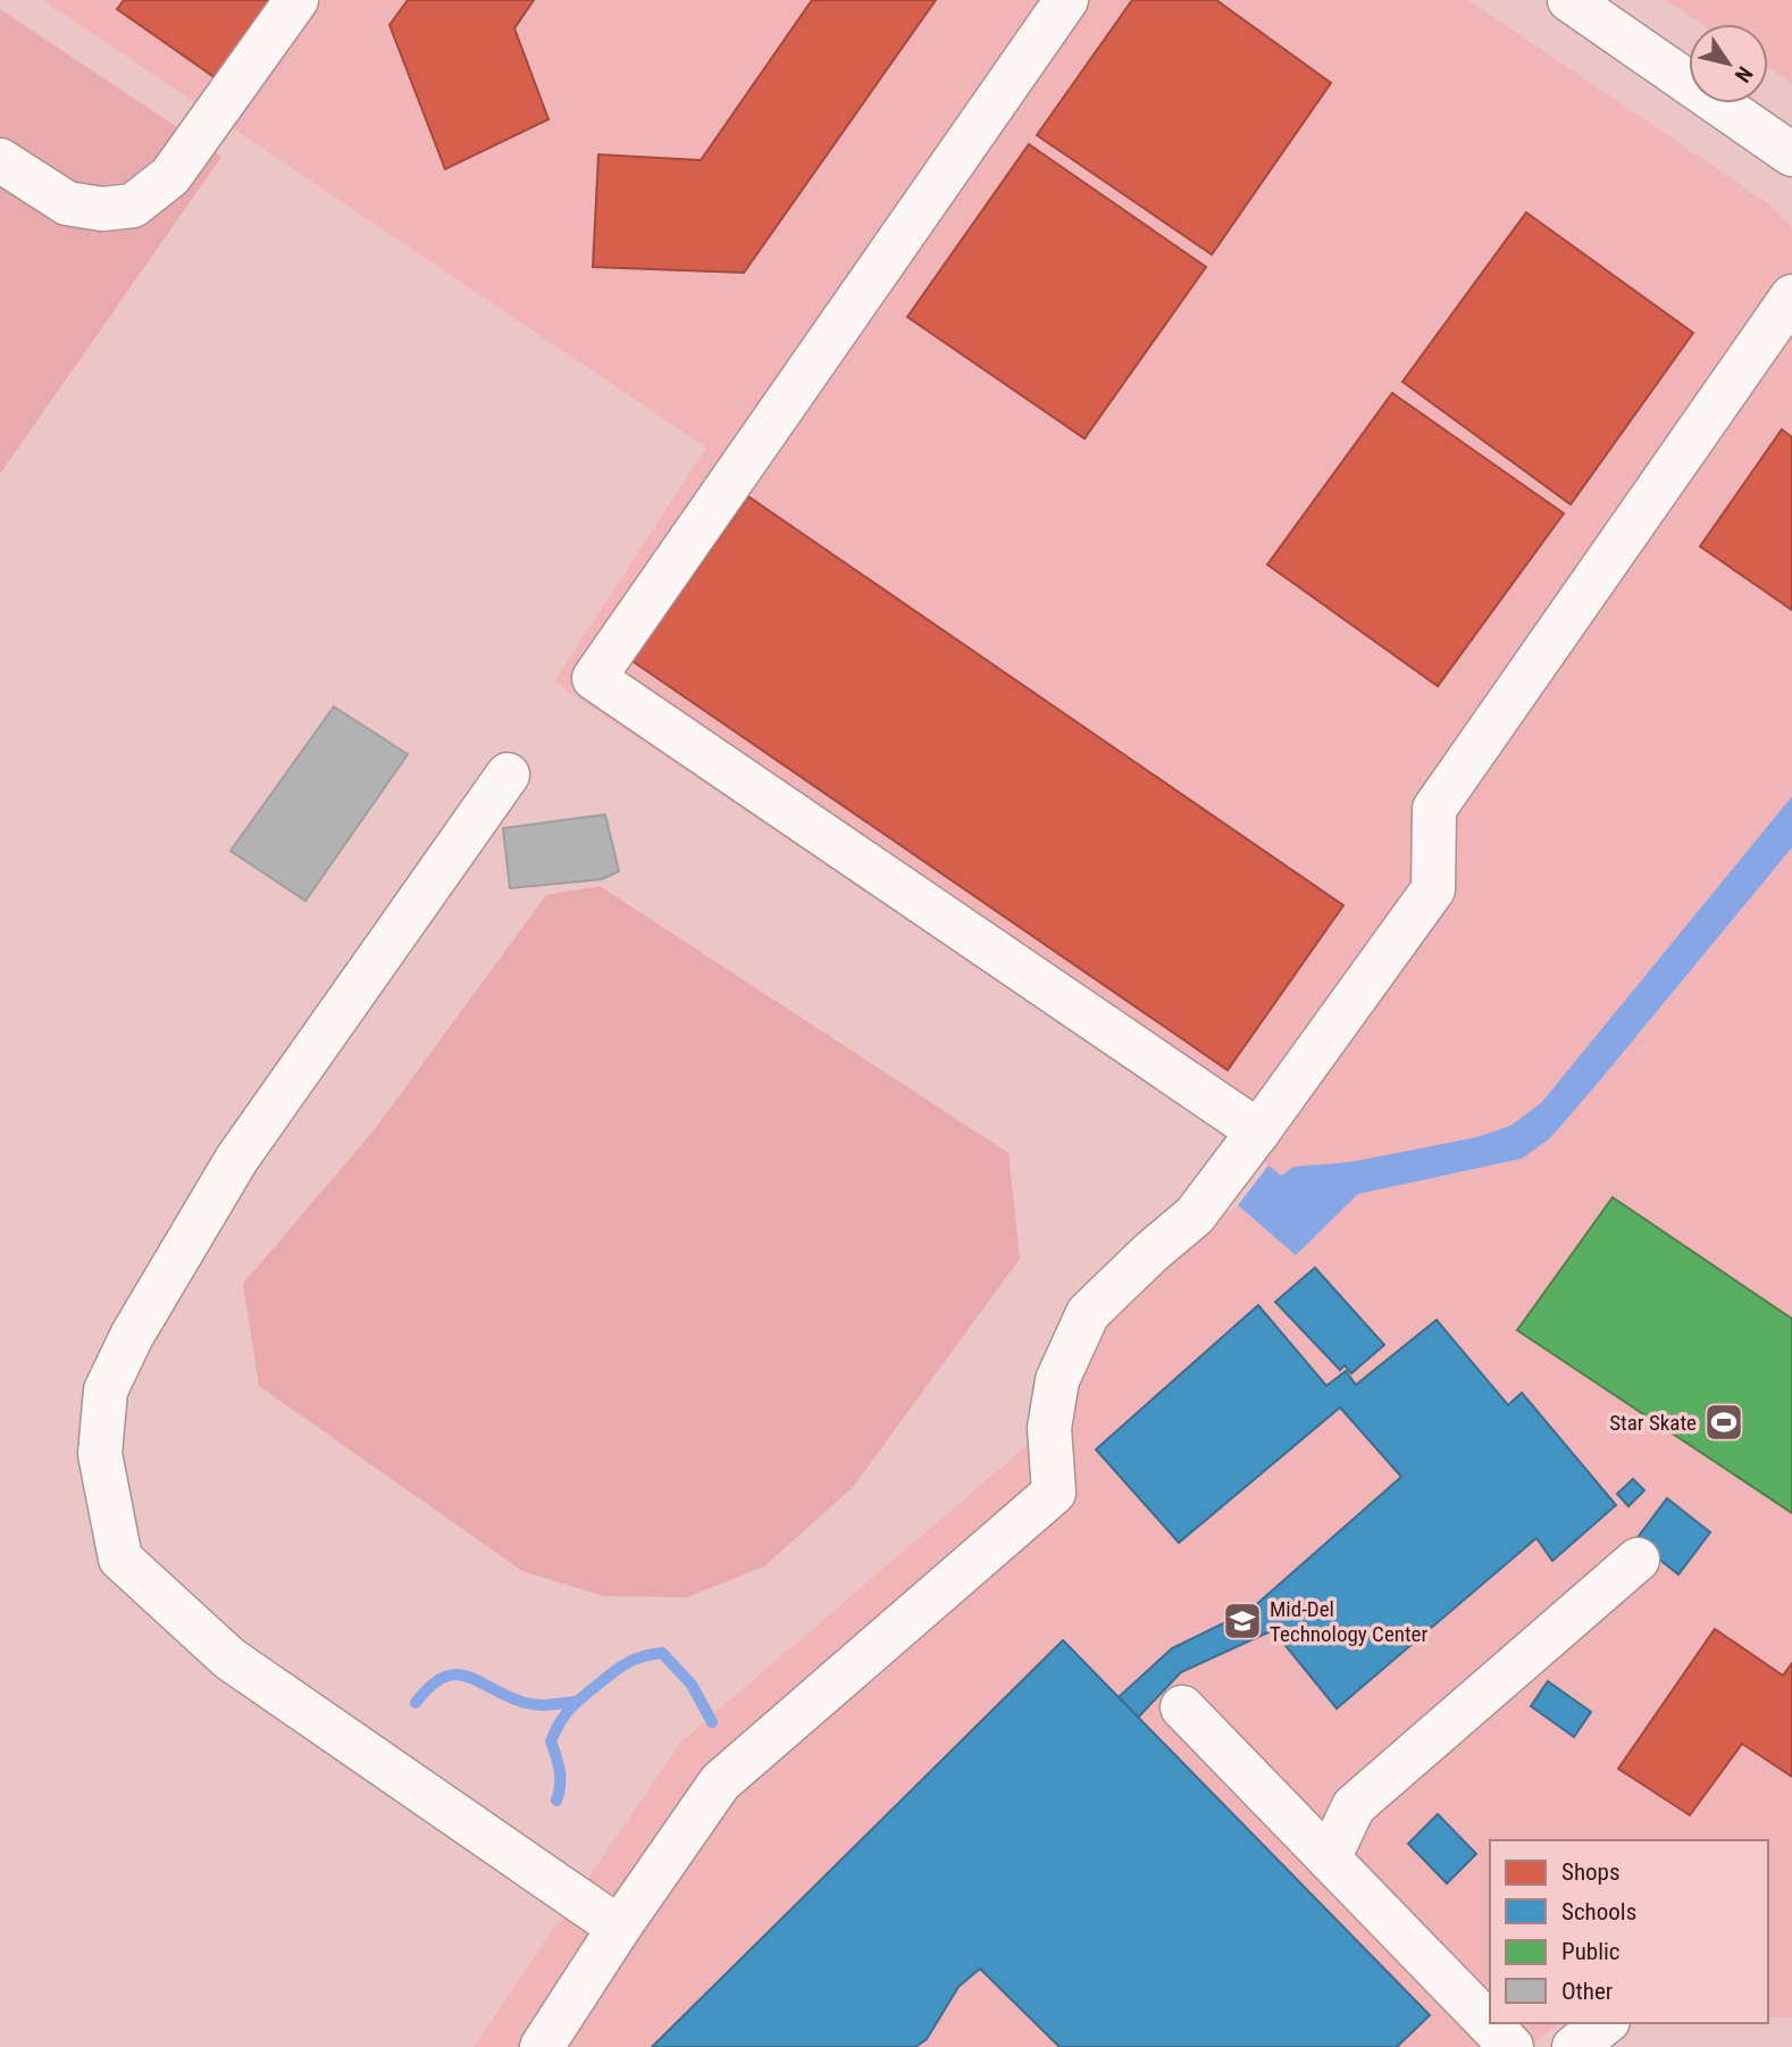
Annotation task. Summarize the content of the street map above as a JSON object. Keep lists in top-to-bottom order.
{
  "places": {
    "sports": ["Star Skate"],
    "school or university": ["Mid-Del Technology Center"]
  },
  "legend": [
    "Shops",
    "Schools",
    "Public",
    "Other"
  ],
  "north": "bottom right"
}
